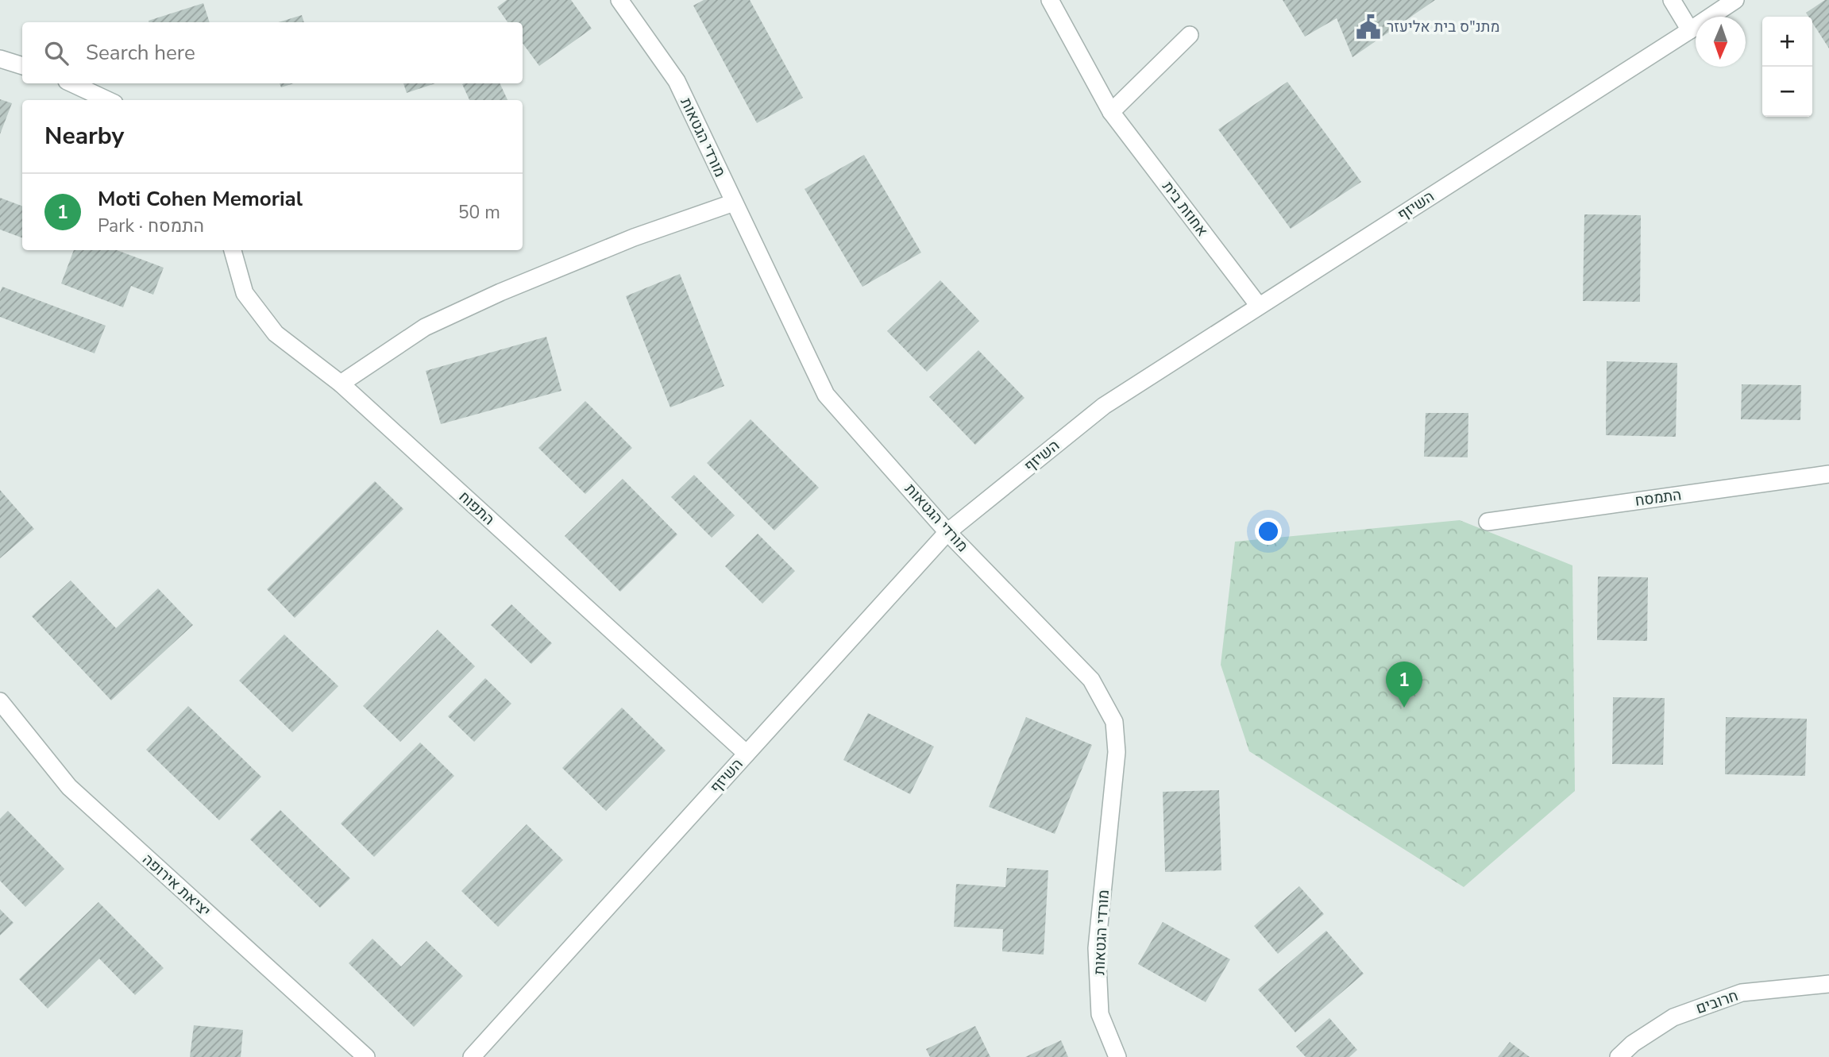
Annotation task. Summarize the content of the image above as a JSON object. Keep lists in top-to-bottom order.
{
  "streets": {
    "street": [
      "מורדי הגטאות",
      "השיזף",
      "אחוזת בית",
      "התמסח",
      "התפוח",
      "יציאת אירופה",
      "חרובים"
    ]
  },
  "crossings": [
    ["מורדי הגטאות", "השיזף"],
    ["השיזף", "אחוזת בית"],
    ["השיזף", "התפוח"]
  ],
  "places": {
    "public building": ["מתנ\"ס בית אליעזר"]
  },
  "north": "bottom",
  "page": {
    "map_buttons": ["+", "−"],
    "search": "Search here",
    "heading": "Nearby",
    "list": [
      {
        "mark": "1",
        "name": "Moti Cohen Memorial",
        "note": "Park · התמסח",
        "value": "50 m"
      }
    ],
    "pins": "1"
  }
}
